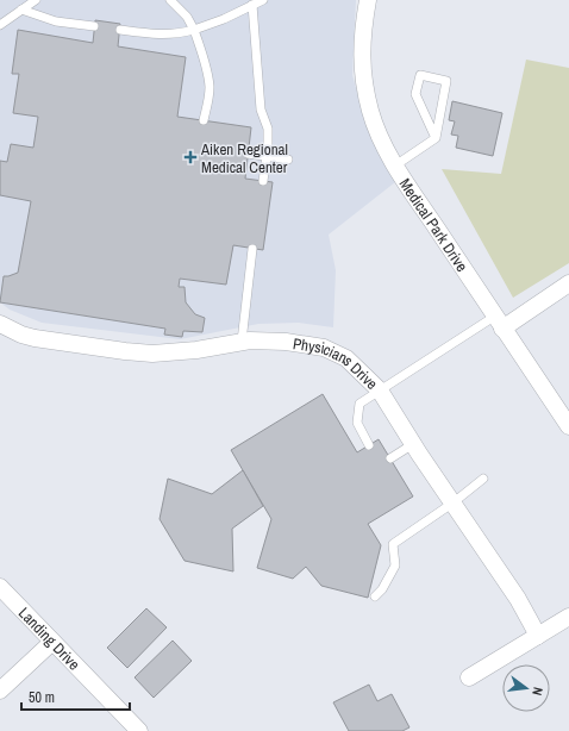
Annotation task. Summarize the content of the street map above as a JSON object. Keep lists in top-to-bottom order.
{
  "streets": {
    "street": ["Medical Park Drive", "Physicians Drive", "Landing Drive"]
  },
  "places": {
    "health": ["Aiken Regional Medical Center"]
  },
  "scale_bar": "50 m",
  "north": "right"
}
